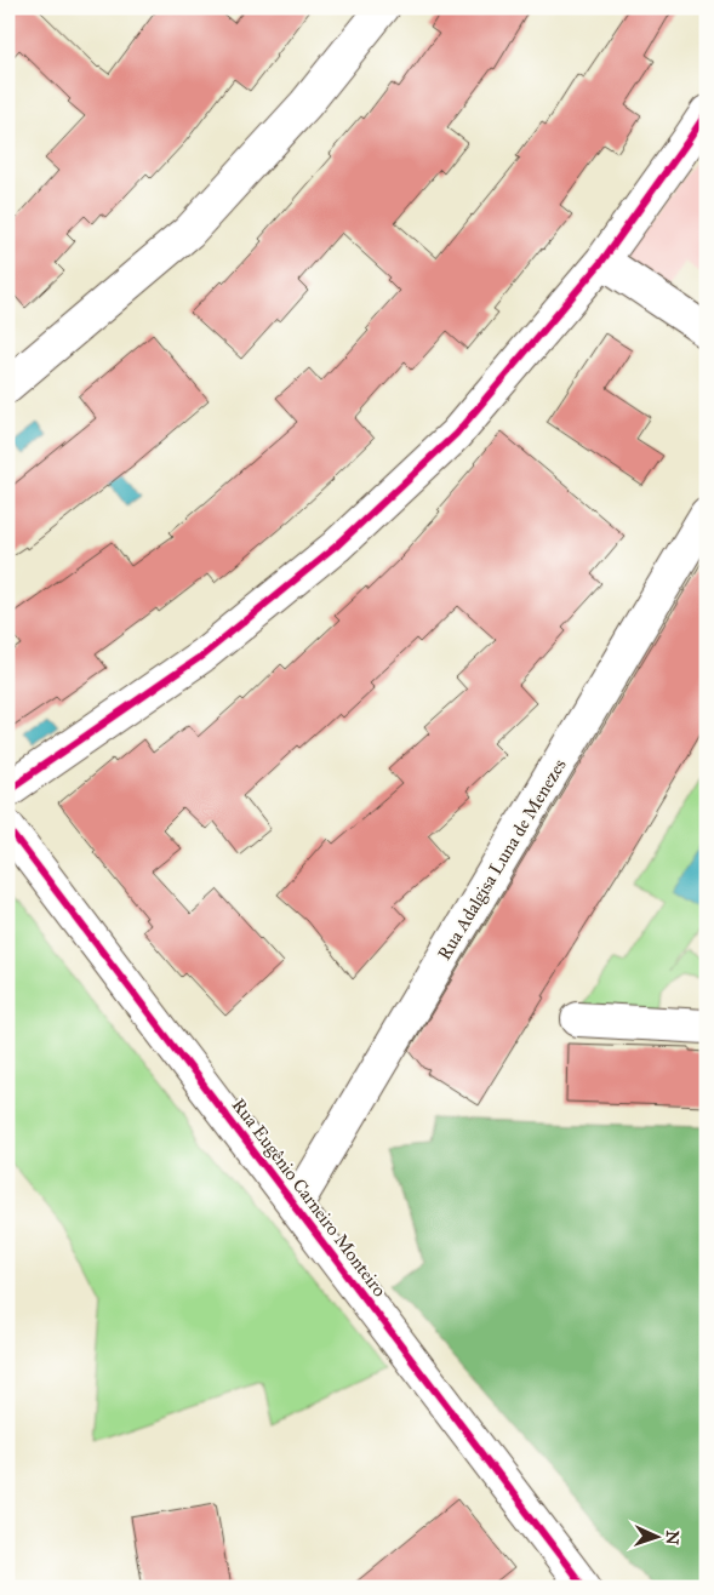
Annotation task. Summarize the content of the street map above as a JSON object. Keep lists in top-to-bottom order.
{
  "streets": {
    "street": ["Rua Adalgisa Luna de Menezes", "Rua Eugênio Carneiro Monteiro"]
  },
  "crossings": [
    ["Rua Adalgisa Luna de Menezes", "Rua Eugênio Carneiro Monteiro"]
  ],
  "north": "right"
}
